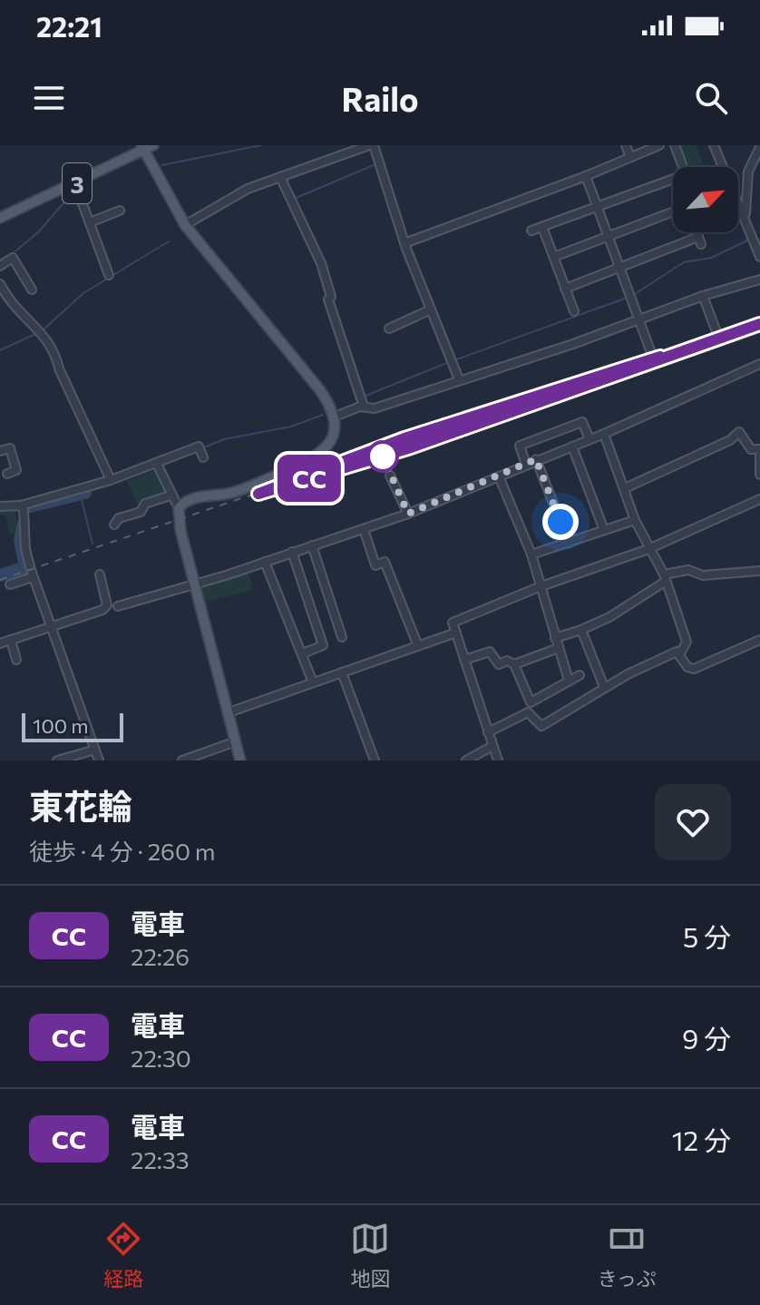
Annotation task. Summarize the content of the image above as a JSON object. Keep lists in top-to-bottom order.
{
  "streets": {
    "main road": ["3"]
  },
  "scale_bar": "100 m",
  "north": "top right",
  "page": {
    "status": "22:21",
    "header": "Railo",
    "on_map": "CC",
    "scale": "100 m",
    "heading": ["東花輪", "徒歩 · 4 分 · 260 m"],
    "list": [
      {
        "mark": "CC",
        "name": "電車",
        "note": "22:26",
        "value": "5 分"
      },
      {
        "mark": "CC",
        "name": "電車",
        "note": "22:30",
        "value": "9 分"
      },
      {
        "mark": "CC",
        "name": "電車",
        "note": "22:33",
        "value": "12 分"
      }
    ],
    "tabs": ["経路", "地図", "きっぷ"]
  }
}
